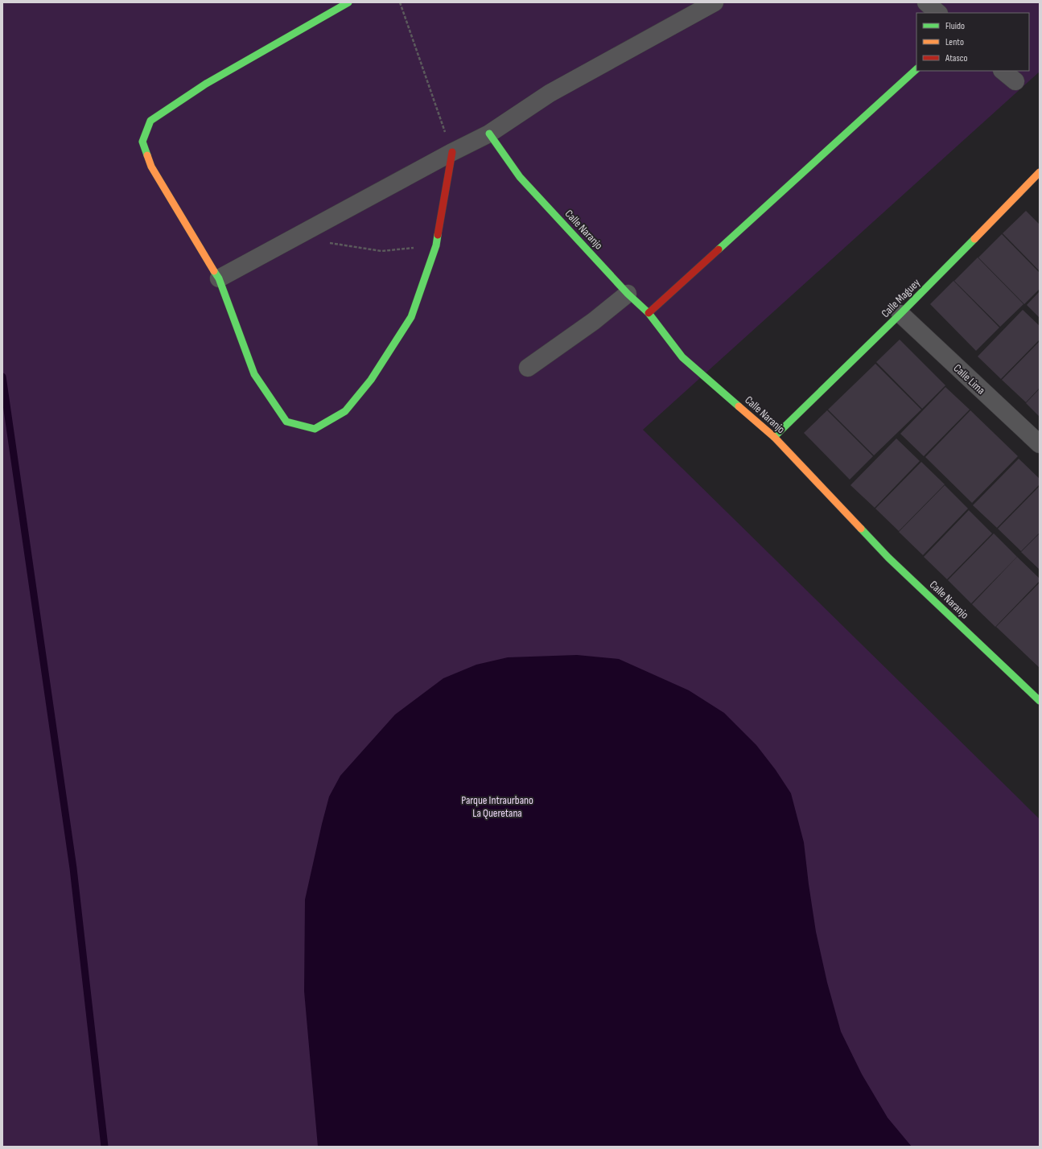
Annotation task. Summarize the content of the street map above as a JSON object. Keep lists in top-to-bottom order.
{
  "streets": {
    "street": ["Calle Naranjo", "Calle Maguey", "Calle Lima"]
  },
  "crossings": [
    ["Calle Naranjo", "Calle Maguey"],
    ["Calle Maguey", "Calle Lima"]
  ],
  "parks": ["Parque Intraurbano La Queretana"],
  "legend": ["Fluido", "Lento", "Atasco"]
}
